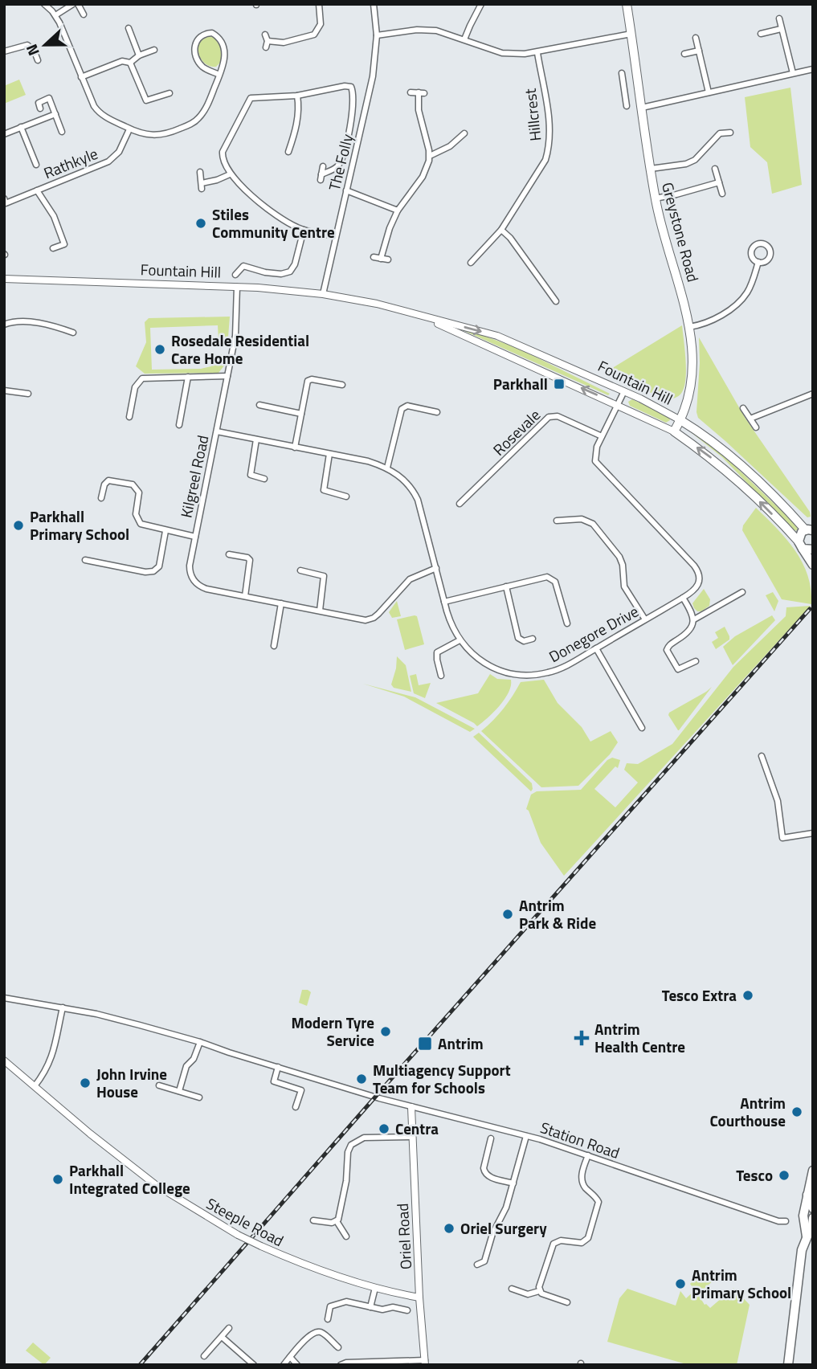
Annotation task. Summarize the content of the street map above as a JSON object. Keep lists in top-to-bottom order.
{
  "streets": {
    "main road": ["Greystone Road", "Fountain Hill"],
    "street": [
      "Hillcrest",
      "The Folly",
      "Rathkyle",
      "Rosevale",
      "Kilgreel Road",
      "Donegore Drive",
      "Station Road",
      "Steeple Road",
      "Oriel Road"
    ]
  },
  "crossings": [
    ["The Folly", "Fountain Hill"],
    ["Greystone Road", "Fountain Hill"],
    ["Fountain Hill", "Kilgreel Road"],
    ["Fountain Hill", "Donegore Drive"],
    ["Rosevale", "Donegore Drive"],
    ["Kilgreel Road", "Donegore Drive"],
    ["Station Road", "Oriel Road"],
    ["Steeple Road", "Oriel Road"]
  ],
  "places": {
    "other": [
      "Stiles Community Centre",
      "Rosedale Residential Care Home",
      "Parkhall Primary School",
      "Antrim Park & Ride",
      "Tesco Extra",
      "Modern Tyre Service",
      "Multiagency Support Team for Schools",
      "John Irvine House",
      "Antrim Courthouse",
      "Centra",
      "Tesco",
      "Parkhall Integrated College",
      "Oriel Surgery",
      "Antrim Primary School"
    ],
    "transit": ["Parkhall", "Antrim"],
    "health": ["Antrim Health Centre"]
  },
  "north": "left"
}
